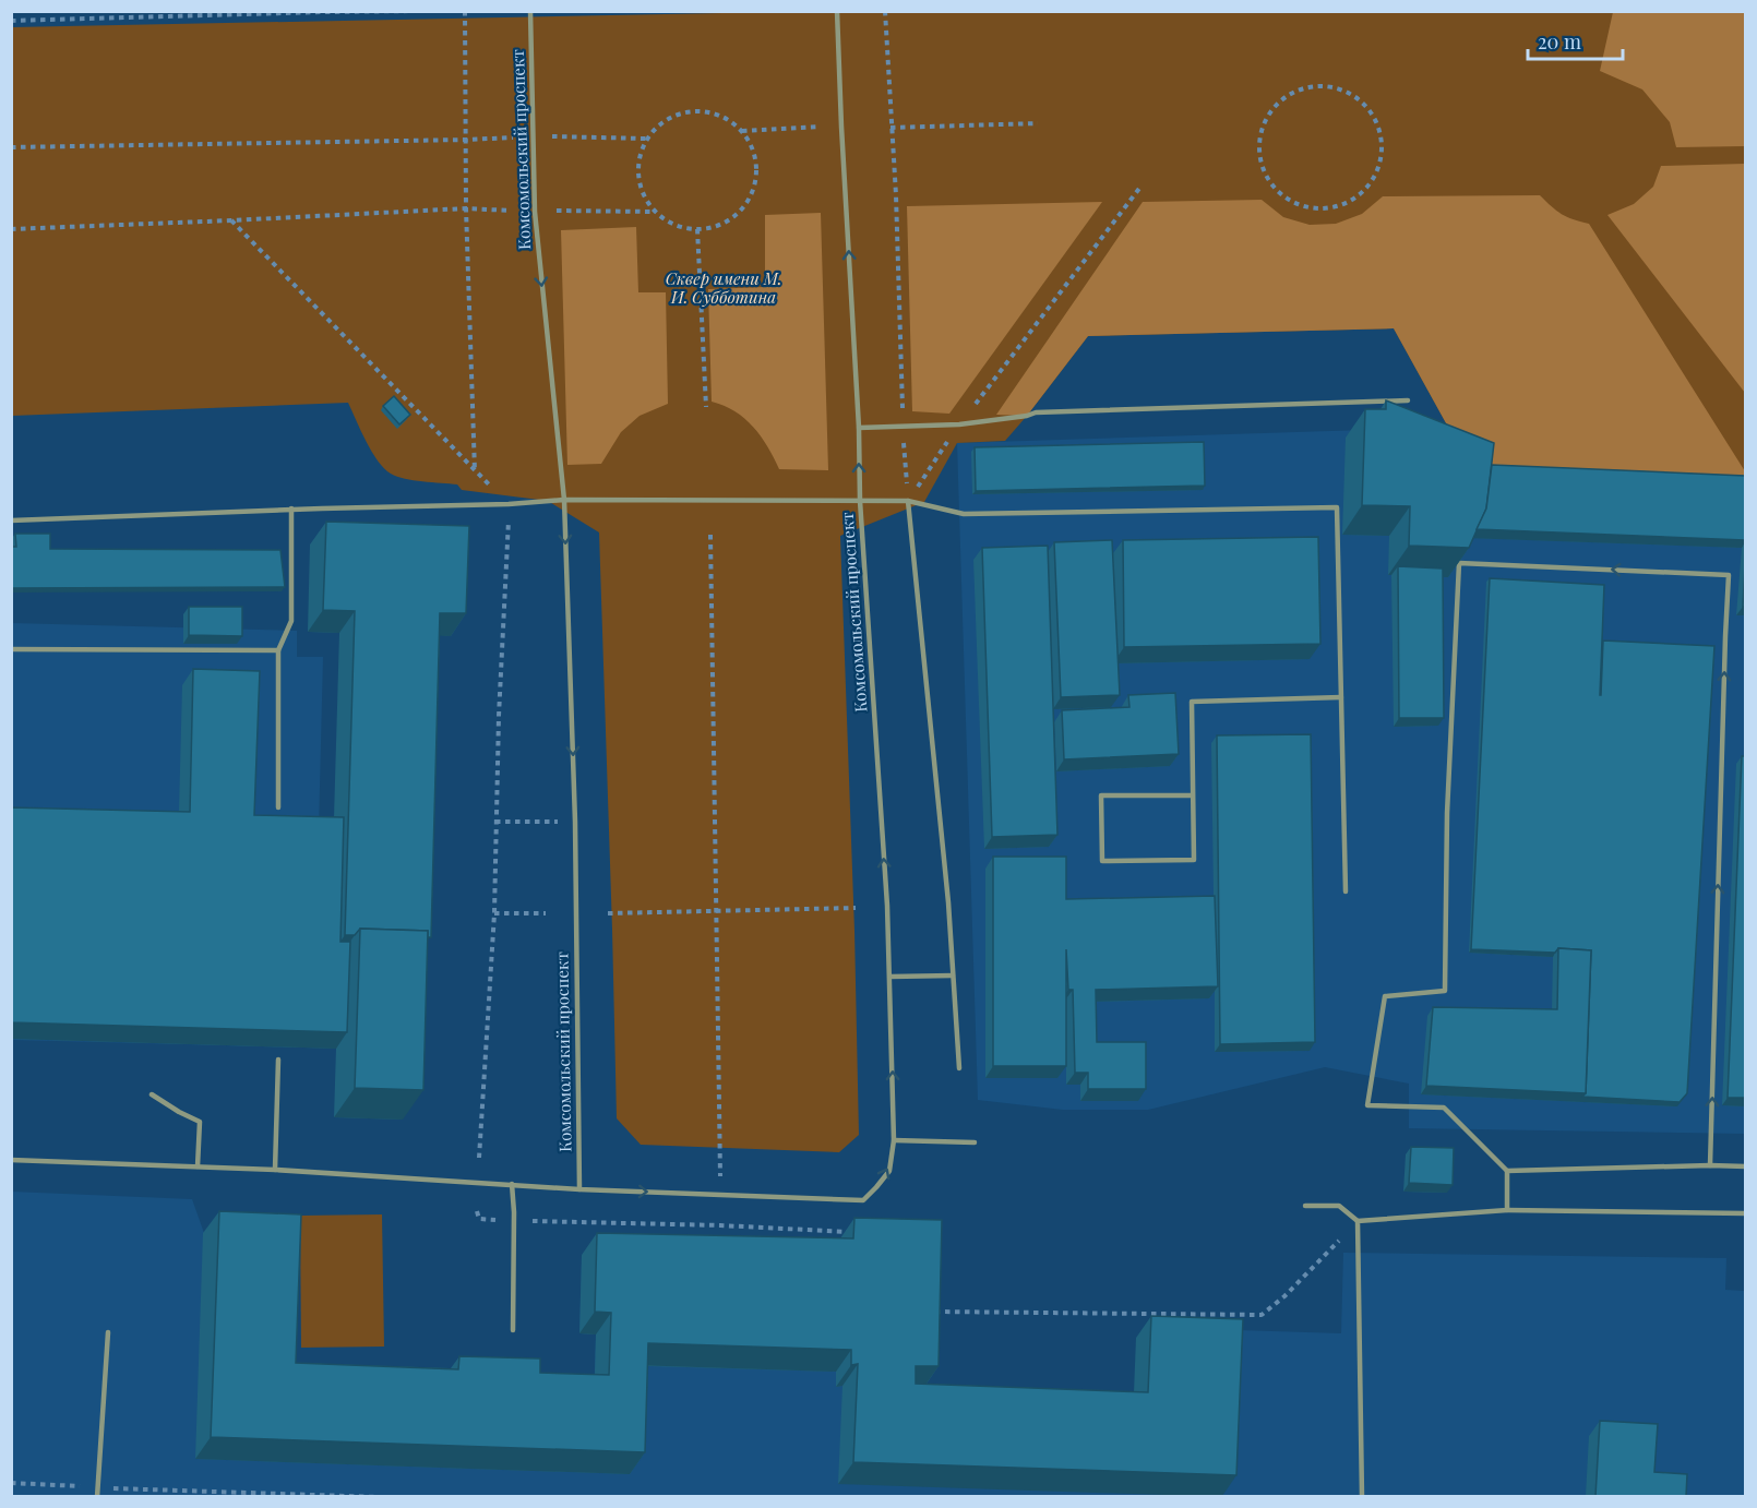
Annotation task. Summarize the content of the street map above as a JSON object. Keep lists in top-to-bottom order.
{
  "streets": {
    "lane": ["Комсомольский проспект"]
  },
  "parks": ["Сквер имени М. И. Субботина"],
  "scale_bar": "20 m"
}
